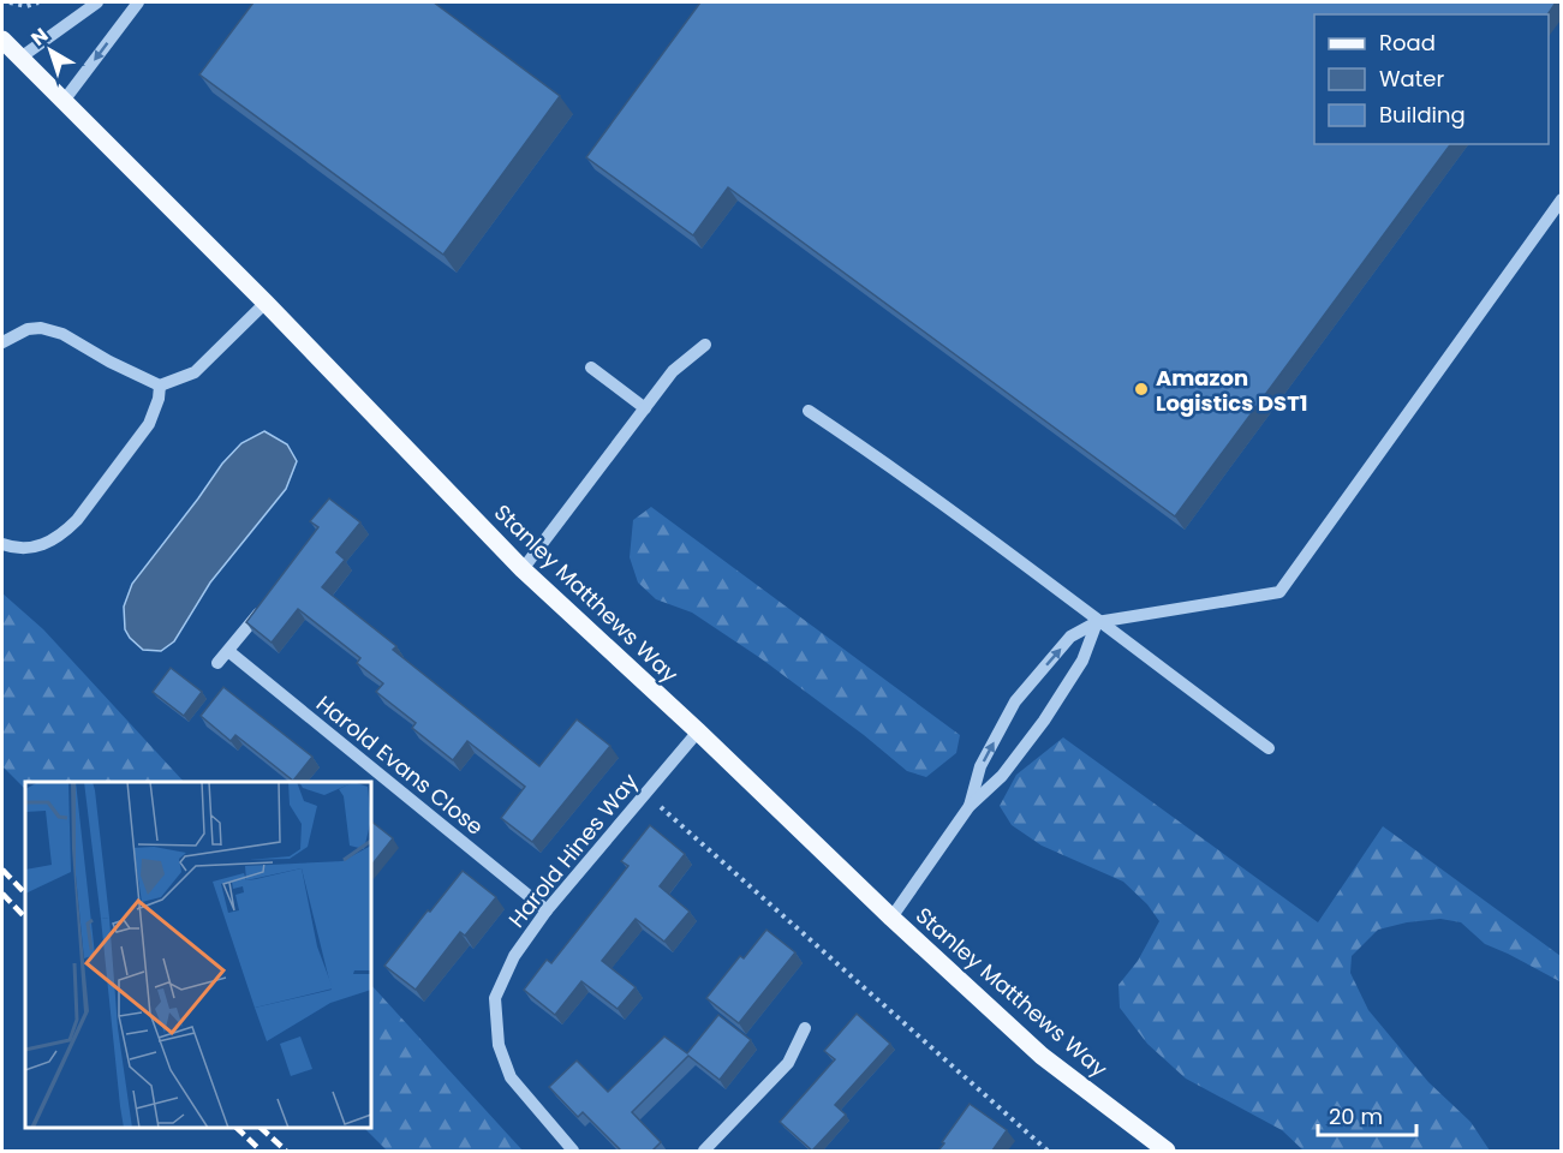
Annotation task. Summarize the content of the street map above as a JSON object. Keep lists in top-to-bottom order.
{
  "streets": {
    "main road": ["Stanley Matthews Way"],
    "street": ["Harold Evans Close", "Harold Hines Way"]
  },
  "crossings": [
    ["Stanley Matthews Way", "Harold Hines Way"],
    ["Harold Evans Close", "Harold Hines Way"]
  ],
  "places": ["Amazon Logistics DST1"],
  "legend": ["Road", "Water", "Building"],
  "scale_bar": "20 m",
  "north": "top left"
}
